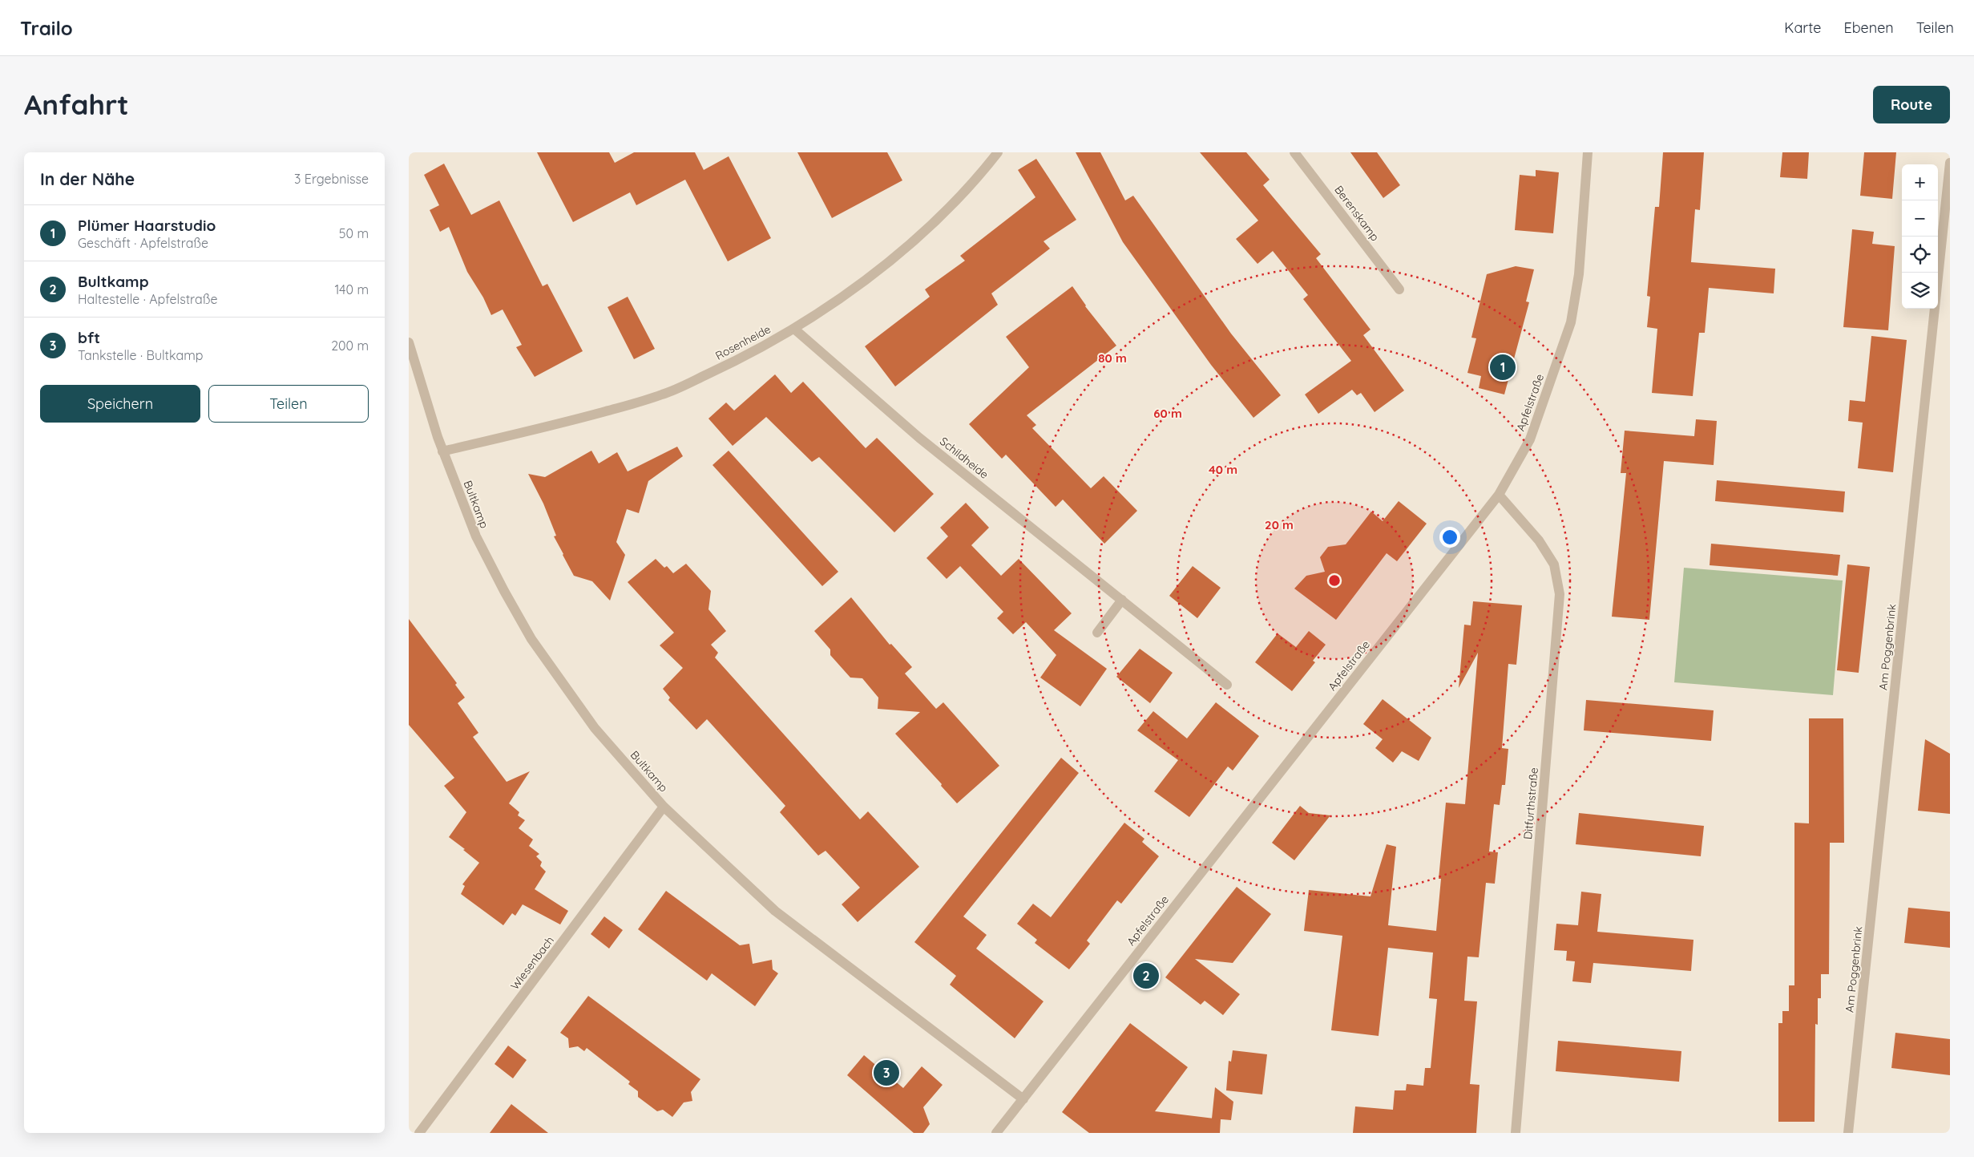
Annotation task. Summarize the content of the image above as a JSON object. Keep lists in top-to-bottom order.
{
  "streets": {
    "street": [
      "Berenskamp",
      "Rosenheide",
      "Apfelstraße",
      "Schildheide",
      "Bultkamp",
      "Am Poggenbrink",
      "Ditfurthstraße",
      "Wiesenbach"
    ]
  },
  "crossings": [
    ["Rosenheide", "Schildheide"],
    ["Rosenheide", "Bultkamp"],
    ["Apfelstraße", "Bultkamp"],
    ["Apfelstraße", "Ditfurthstraße"],
    ["Bultkamp", "Wiesenbach"]
  ],
  "page": {
    "header": "Trailo",
    "nav": ["Karte", "Ebenen", "Teilen"],
    "buttons": [
      "Route",
      ["Speichern", "Teilen"]
    ],
    "title": "Anfahrt",
    "heading": ["In der Nähe", "3 Ergebnisse"],
    "map_buttons": ["+", "−"],
    "list": [
      {
        "mark": "1",
        "name": "Plümer Haarstudio",
        "note": "Geschäft · Apfelstraße",
        "value": "50 m"
      },
      {
        "mark": "2",
        "name": "Bultkamp",
        "note": "Haltestelle · Apfelstraße",
        "value": "140 m"
      },
      {
        "mark": "3",
        "name": "bft",
        "note": "Tankstelle · Bultkamp",
        "value": "200 m"
      }
    ],
    "pins": ["1", "2", "3"]
  },
  "rings": [
    "80 m",
    "60 m",
    "40 m",
    "20 m"
  ]
}
